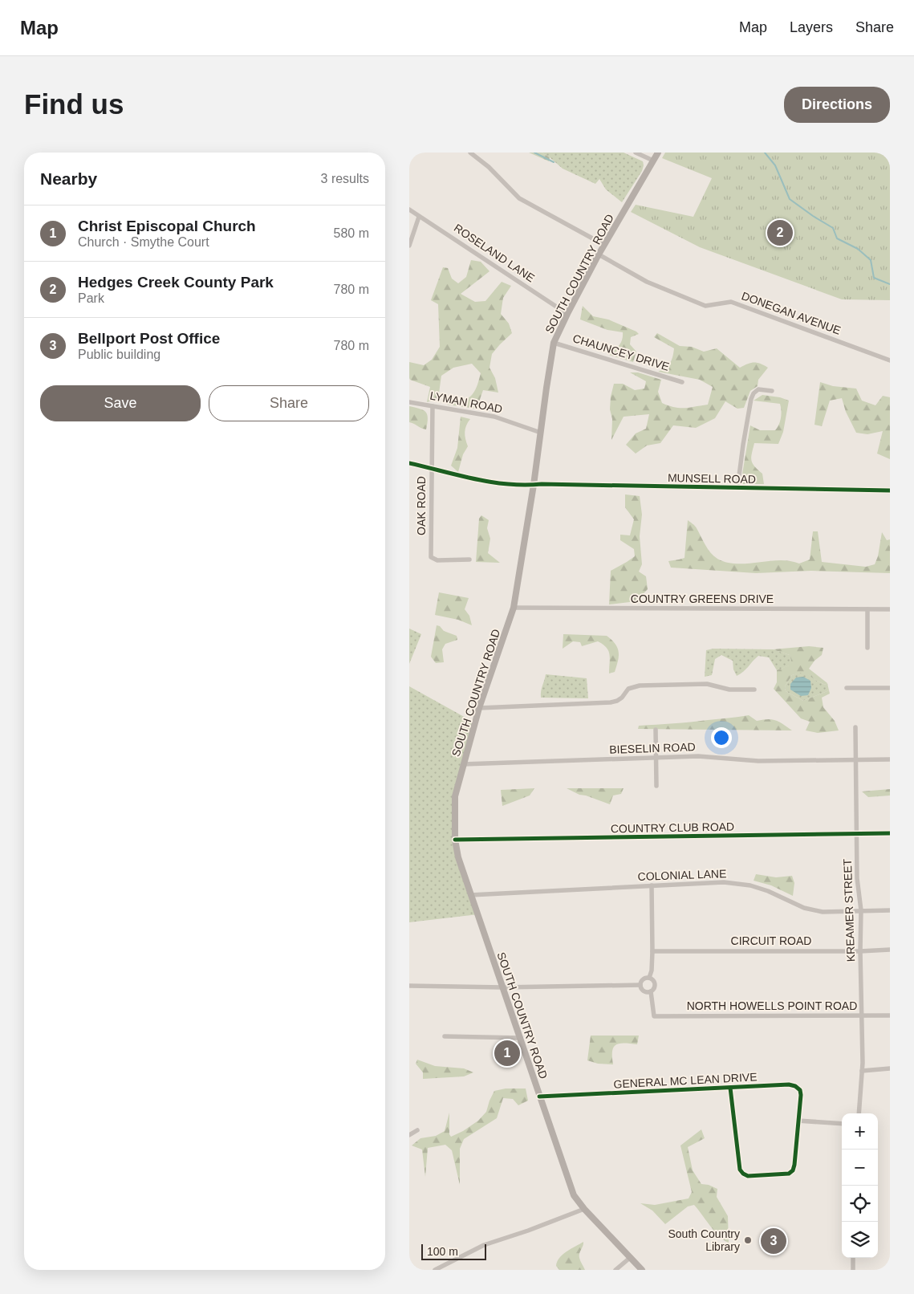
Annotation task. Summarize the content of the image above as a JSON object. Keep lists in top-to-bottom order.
{
  "streets": {
    "main road": ["SOUTH COUNTRY ROAD"],
    "street": [
      "ROSELAND LANE",
      "DONEGAN AVENUE",
      "CHAUNCEY DRIVE",
      "LYMAN ROAD",
      "MUNSELL ROAD",
      "OAK ROAD",
      "COUNTRY GREENS DRIVE",
      "BIESELIN ROAD",
      "COUNTRY CLUB ROAD",
      "COLONIAL LANE",
      "KREAMER STREET",
      "CIRCUIT ROAD",
      "NORTH HOWELLS POINT ROAD",
      "GENERAL MC LEAN DRIVE"
    ]
  },
  "crossings": [
    ["ROSELAND LANE", "SOUTH COUNTRY ROAD"],
    ["SOUTH COUNTRY ROAD", "DONEGAN AVENUE"],
    ["SOUTH COUNTRY ROAD", "CHAUNCEY DRIVE"],
    ["SOUTH COUNTRY ROAD", "LYMAN ROAD"],
    ["SOUTH COUNTRY ROAD", "MUNSELL ROAD"],
    ["SOUTH COUNTRY ROAD", "COUNTRY GREENS DRIVE"],
    ["SOUTH COUNTRY ROAD", "BIESELIN ROAD"],
    ["SOUTH COUNTRY ROAD", "COUNTRY CLUB ROAD"],
    ["SOUTH COUNTRY ROAD", "COLONIAL LANE"],
    ["SOUTH COUNTRY ROAD", "GENERAL MC LEAN DRIVE"],
    ["LYMAN ROAD", "OAK ROAD"],
    ["MUNSELL ROAD", "OAK ROAD"],
    ["BIESELIN ROAD", "KREAMER STREET"],
    ["COUNTRY CLUB ROAD", "KREAMER STREET"],
    ["COLONIAL LANE", "KREAMER STREET"],
    ["KREAMER STREET", "CIRCUIT ROAD"],
    ["KREAMER STREET", "NORTH HOWELLS POINT ROAD"]
  ],
  "places": ["South Country Library"],
  "scale_bar": "100 m",
  "page": {
    "header": "Map",
    "nav": ["Map", "Layers", "Share"],
    "buttons": [
      "Directions",
      ["Save", "Share"]
    ],
    "title": "Find us",
    "heading": ["Nearby", "3 results"],
    "list": [
      {
        "mark": "1",
        "name": "Christ Episcopal Church",
        "note": "Church · Smythe Court",
        "value": "580 m"
      },
      {
        "mark": "2",
        "name": "Hedges Creek County Park",
        "note": "Park",
        "value": "780 m"
      },
      {
        "mark": "3",
        "name": "Bellport Post Office",
        "note": "Public building",
        "value": "780 m"
      }
    ],
    "pins": ["2", "1", "3"],
    "map_buttons": ["+", "−"],
    "scale": "100 m"
  }
}
